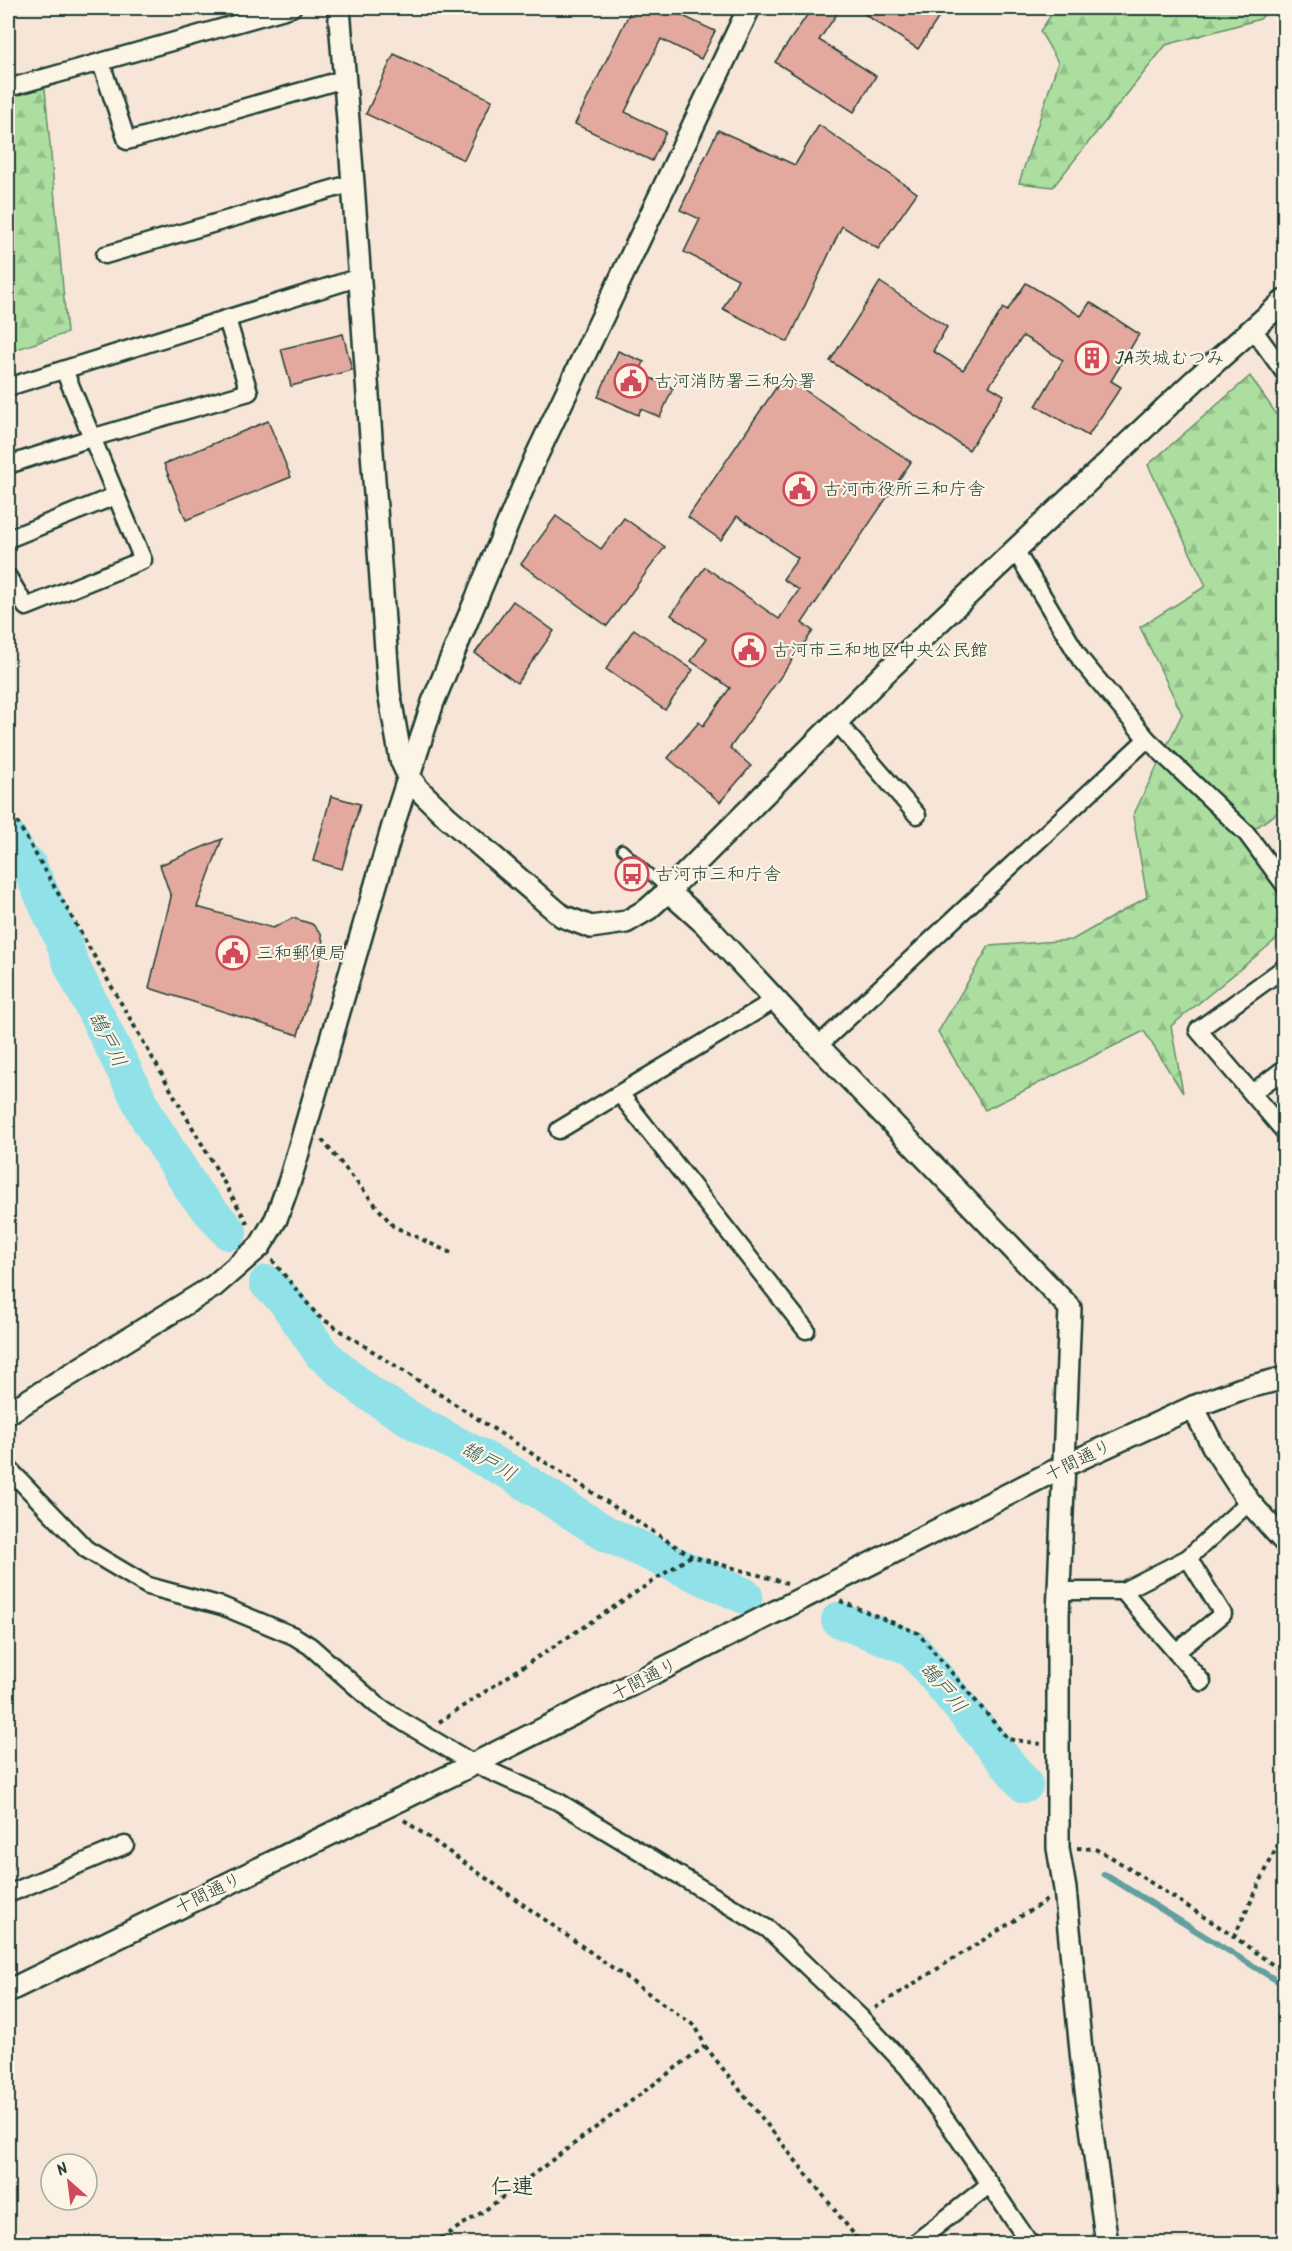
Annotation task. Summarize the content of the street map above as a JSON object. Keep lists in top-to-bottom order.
{
  "streets": {
    "street": ["十間通り"]
  },
  "districts": ["仁連"],
  "water": ["鵠戸川"],
  "places": {
    "building": ["JA茨城むつみ"],
    "public building": [
      "古河消防署三和分署",
      "古河市役所三和庁舎",
      "古河市三和地区中央公民館",
      "三和郵便局"
    ],
    "bus stop": ["古河市三和庁舎"]
  },
  "north": "top left"
}
